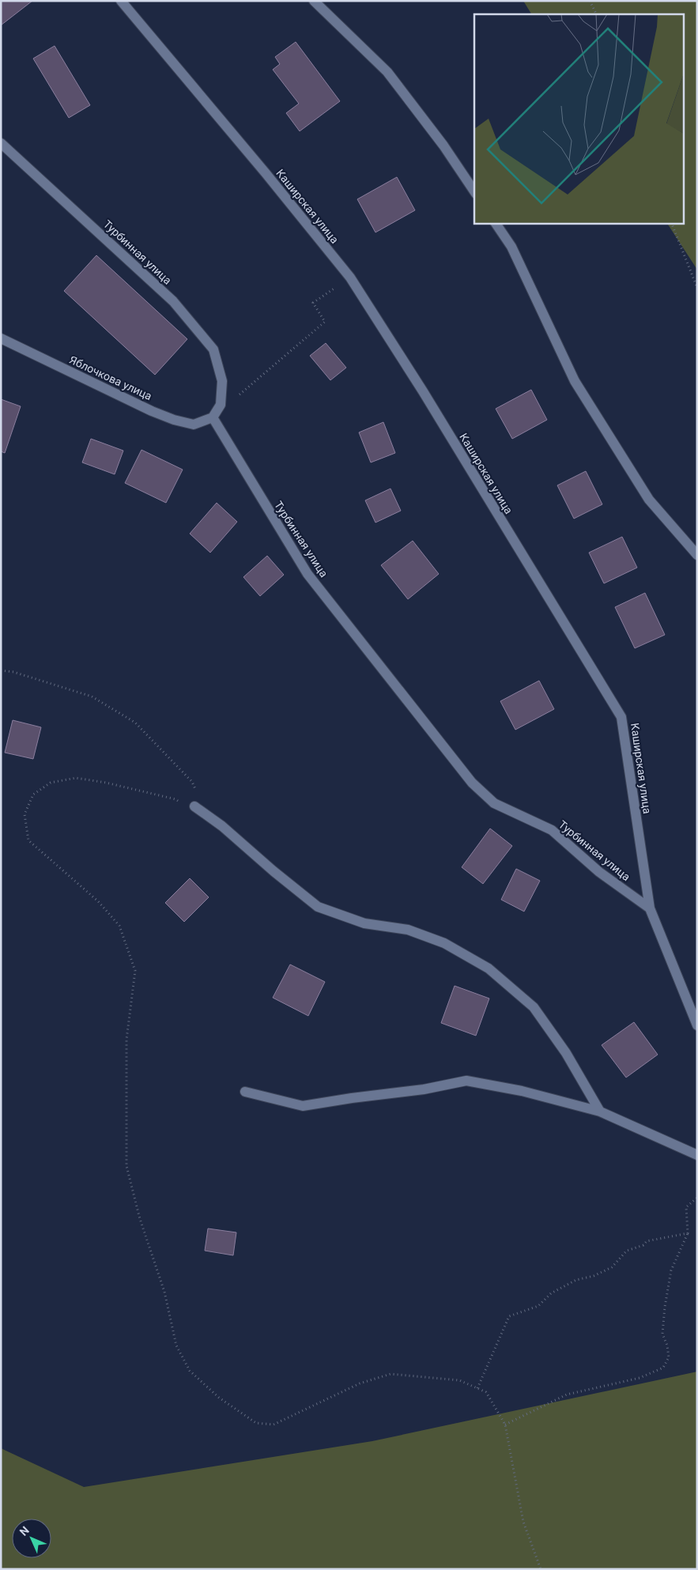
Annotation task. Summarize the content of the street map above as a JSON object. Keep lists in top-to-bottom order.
{
  "streets": {
    "street": ["Каширская улица", "Турбинная улица", "Яблочкова улица"]
  },
  "crossings": [
    ["Каширская улица", "Турбинная улица"],
    ["Турбинная улица", "Яблочкова улица"]
  ],
  "north": "top left"
}
